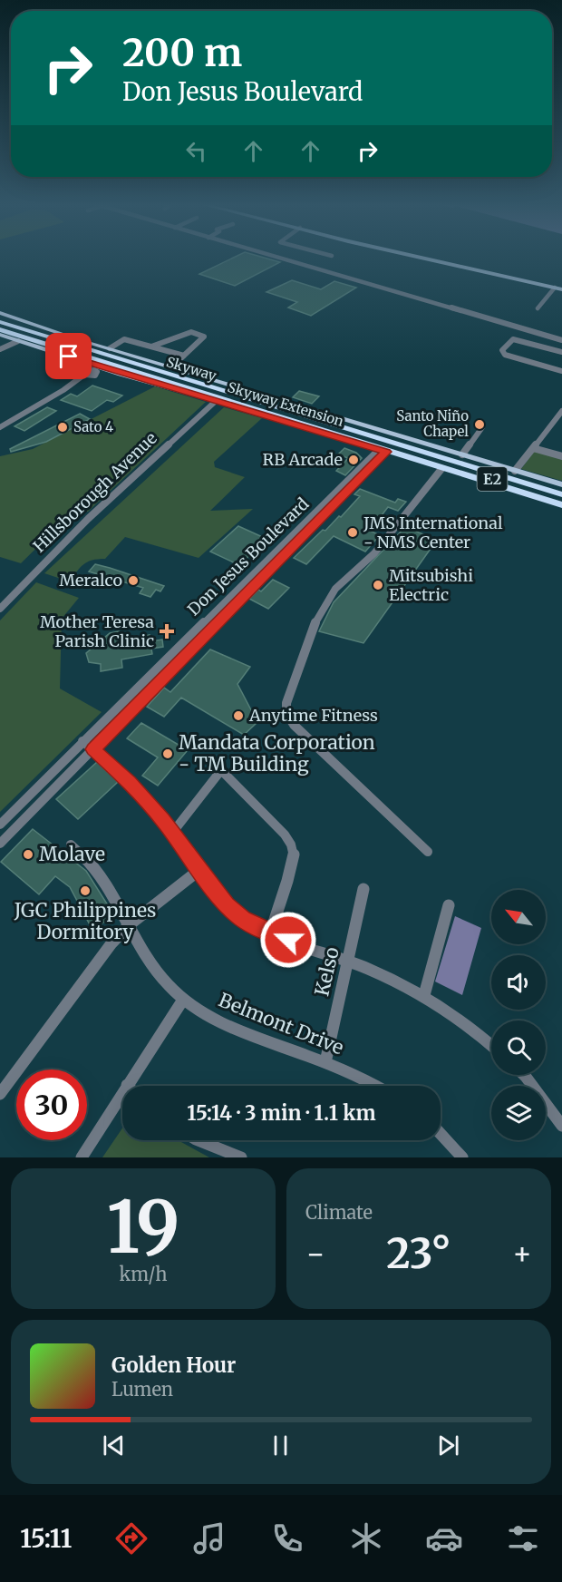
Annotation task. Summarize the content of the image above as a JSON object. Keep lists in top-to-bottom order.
{
  "streets": {
    "highway": ["Skyway Extension", "E2"],
    "street": [
      "Hillsborough Avenue",
      "Don Jesus Boulevard",
      "Kelso",
      "Belmont Drive"
    ]
  },
  "crossings": [
    ["Skyway Extension", "E2"],
    ["Kelso", "Belmont Drive"]
  ],
  "places": {
    "other": [
      "Santo Niño Chapel",
      "Sato 4",
      "RB Arcade",
      "JMS International - NMS Center",
      "Meralco",
      "Mitsubishi Electric",
      "Anytime Fitness",
      "Mandata Corporation - TM Building",
      "Molave",
      "JGC Philippines Dormitory"
    ],
    "health": ["Mother Teresa Parish Clinic"]
  },
  "north": "top left",
  "page": {
    "turn": ["200 m", "Don Jesus Boulevard"],
    "limit": "30",
    "trip": "15:14 · 3 min · 1.1 km",
    "tile": [
      ["19", "km/h"],
      "Climate"
    ],
    "heat": ["−", "23°", "+"],
    "song": ["Golden Hour", "Lumen"],
    "tabs": "15:11"
  }
}
